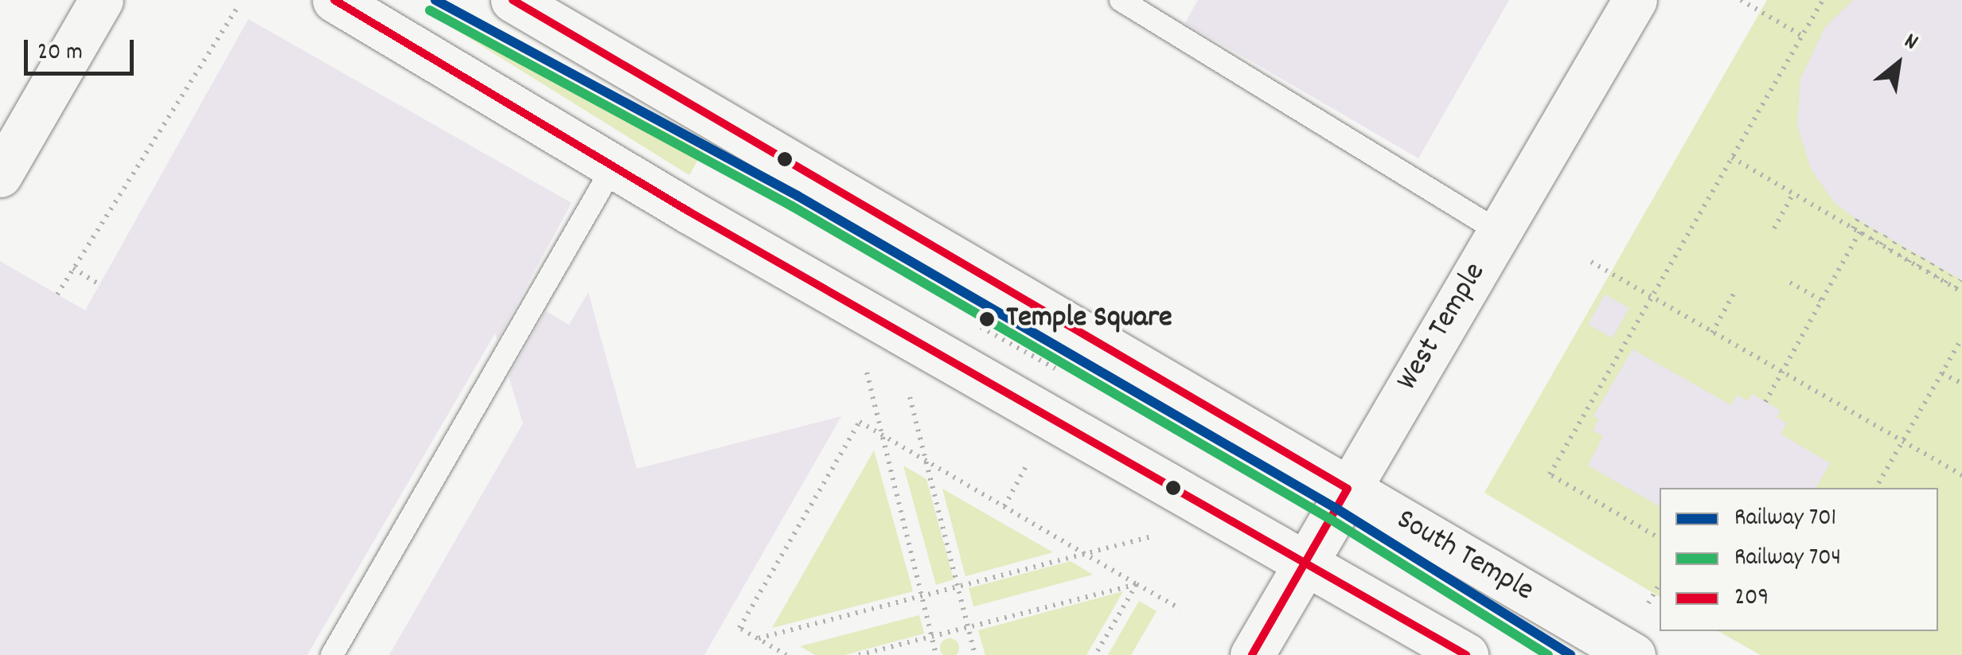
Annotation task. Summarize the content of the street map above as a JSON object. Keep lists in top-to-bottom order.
{
  "streets": {
    "street": ["West Temple", "South Temple"]
  },
  "crossings": [
    ["West Temple", "South Temple"]
  ],
  "places": ["Temple Square"],
  "lines": ["rail line 701", "transit line 209", "rail line 704"],
  "legend": ["Railway 701", "Railway 704", "209"],
  "scale_bar": "20 m",
  "north": "top right"
}
